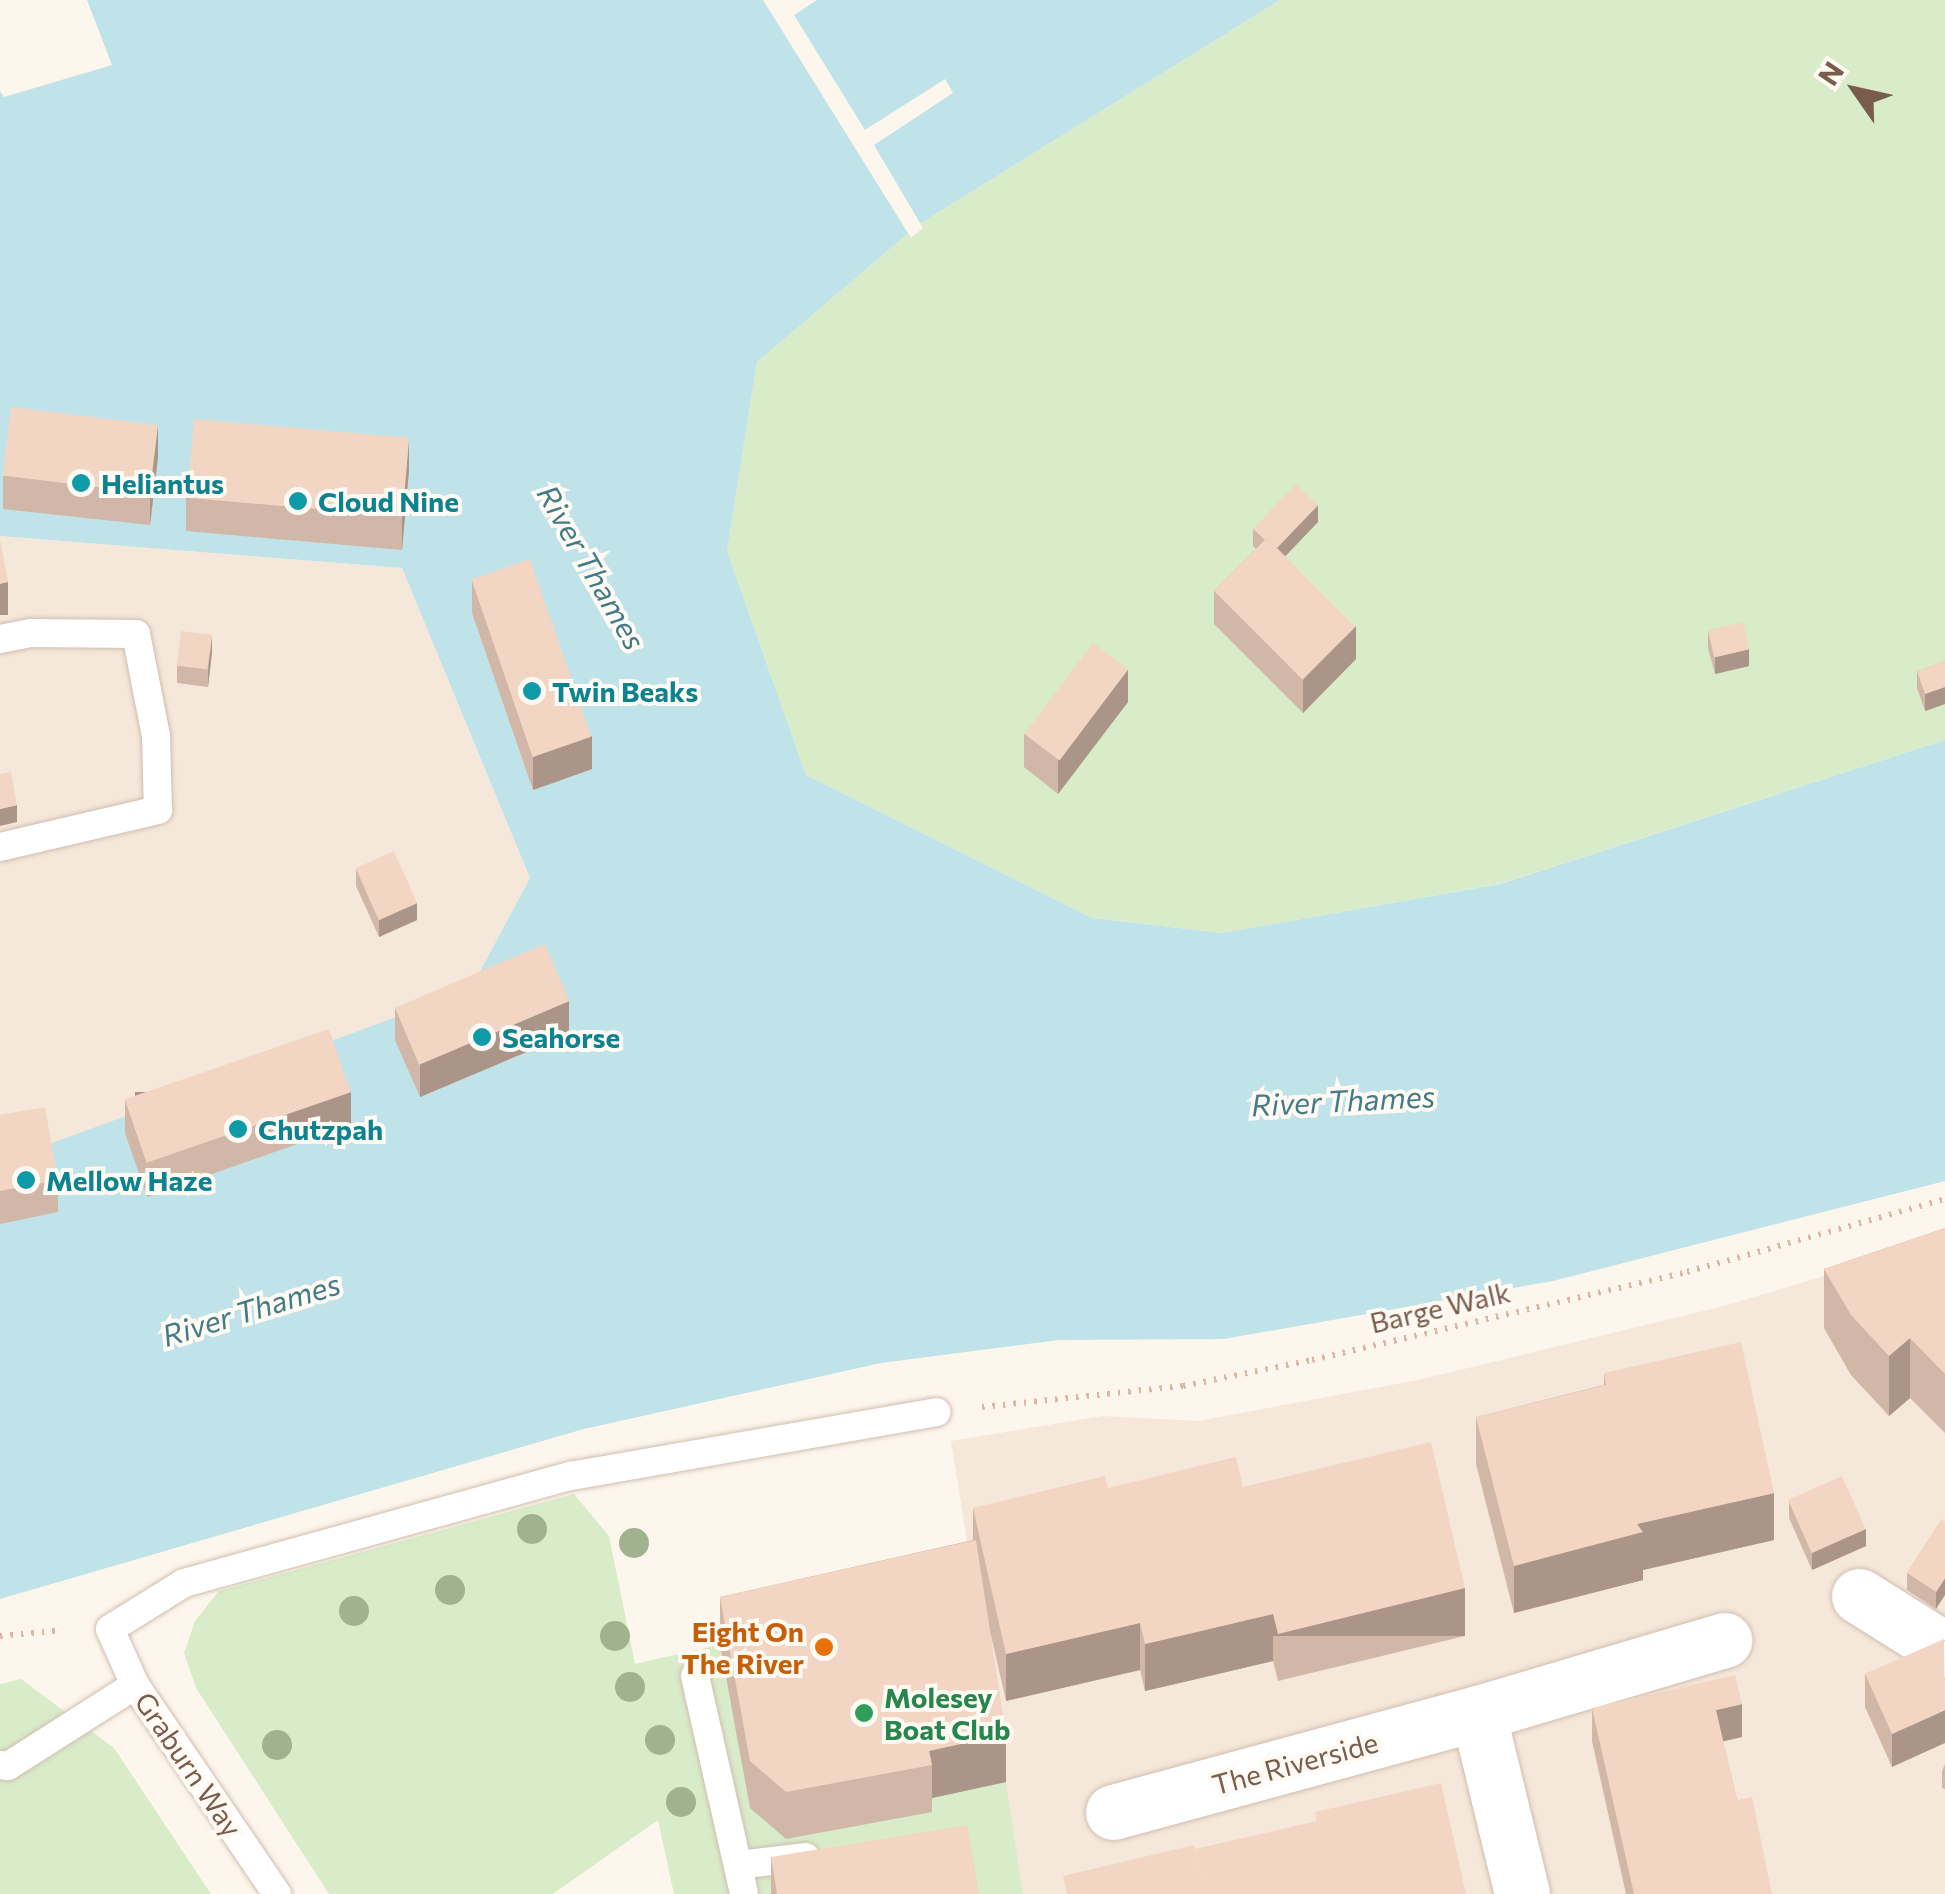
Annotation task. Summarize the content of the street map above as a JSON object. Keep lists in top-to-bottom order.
{
  "streets": {
    "street": ["The Riverside"],
    "lane": ["Graburn Way"],
    "path": ["Barge Walk"]
  },
  "water": ["River Thames"],
  "places": [
    "Heliantus",
    "Cloud Nine",
    "Twin Beaks",
    "Seahorse",
    "Chutzpah",
    "Mellow Haze",
    "Eight On The River",
    "Molesey Boat Club"
  ],
  "north": "top left"
}
